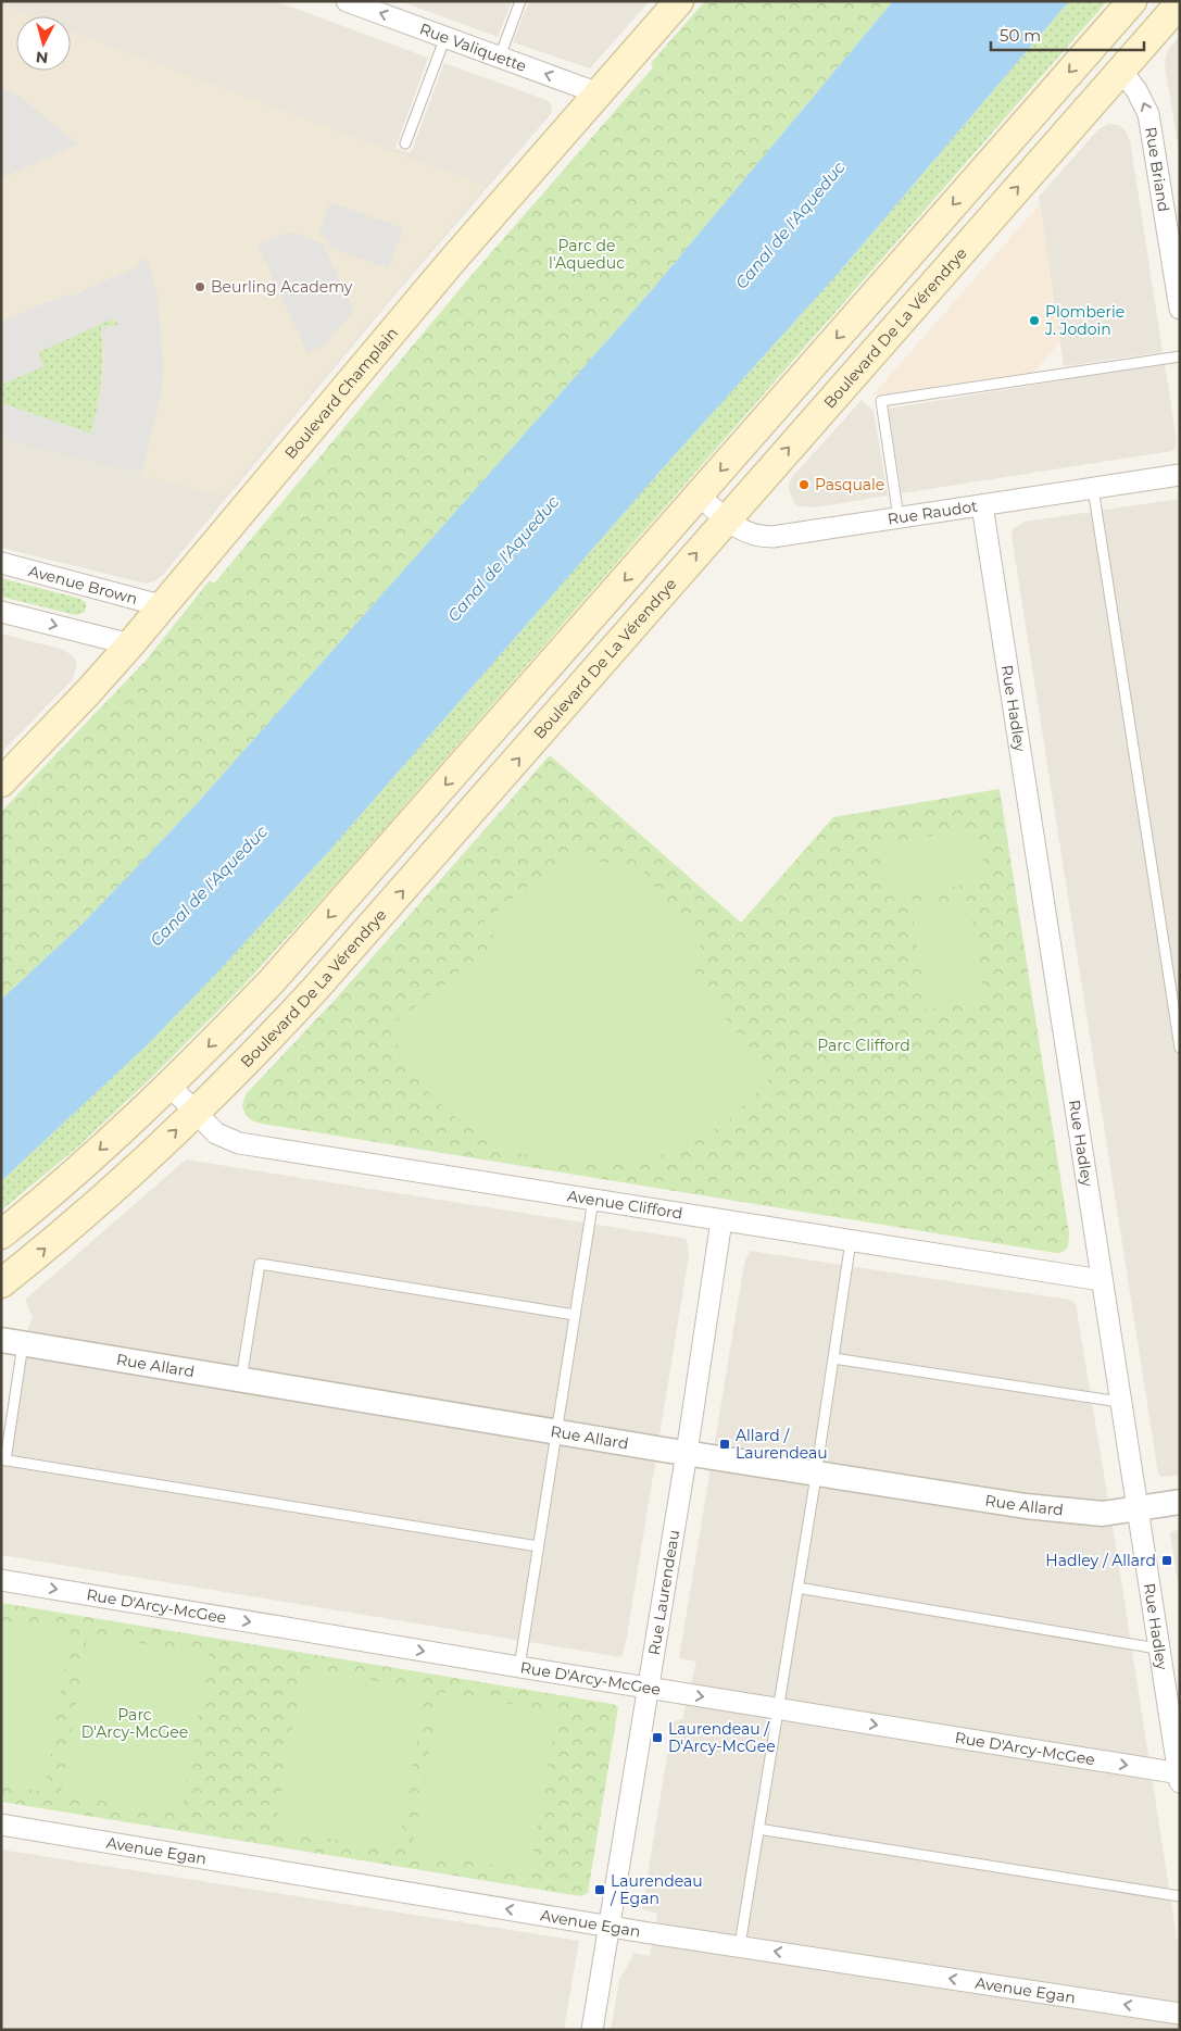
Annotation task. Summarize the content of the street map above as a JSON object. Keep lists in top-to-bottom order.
{
  "streets": {
    "main road": ["Boulevard De La Vérendrye", "Boulevard Champlain"],
    "street": [
      "Rue Valiquette",
      "Rue Briand",
      "Rue Raudot",
      "Avenue Brown",
      "Rue Hadley",
      "Avenue Clifford",
      "Rue Allard",
      "Rue Laurendeau",
      "Rue D'Arcy-McGee",
      "Avenue Egan"
    ]
  },
  "crossings": [
    ["Rue Valiquette", "Boulevard Champlain"],
    ["Rue Briand", "Boulevard De La Vérendrye"],
    ["Boulevard De La Vérendrye", "Rue Raudot"],
    ["Boulevard De La Vérendrye", "Avenue Clifford"],
    ["Boulevard Champlain", "Avenue Brown"],
    ["Rue Raudot", "Rue Hadley"],
    ["Rue Hadley", "Avenue Clifford"],
    ["Rue Hadley", "Rue Allard"],
    ["Rue Hadley", "Rue D'Arcy-McGee"],
    ["Avenue Clifford", "Rue Laurendeau"],
    ["Rue Allard", "Rue Laurendeau"],
    ["Rue Laurendeau", "Rue D'Arcy-McGee"],
    ["Rue Laurendeau", "Avenue Egan"]
  ],
  "one_way": [
    "Rue Valiquette",
    "Rue Briand",
    "Rue D'Arcy-McGee",
    "Avenue Egan"
  ],
  "water": ["Canal de l'Aqueduc"],
  "parks": ["Parc de l'Aqueduc", "Parc Clifford", "Parc D'Arcy-McGee"],
  "places": {
    "other": ["Beurling Academy", "Plomberie J. Jodoin", "Pasquale"],
    "transit": [
      "Allard / Laurendeau",
      "Hadley / Allard",
      "Laurendeau / D'Arcy-McGee",
      "Laurendeau / Egan"
    ]
  },
  "scale_bar": "50 m",
  "north": "bottom"
}
